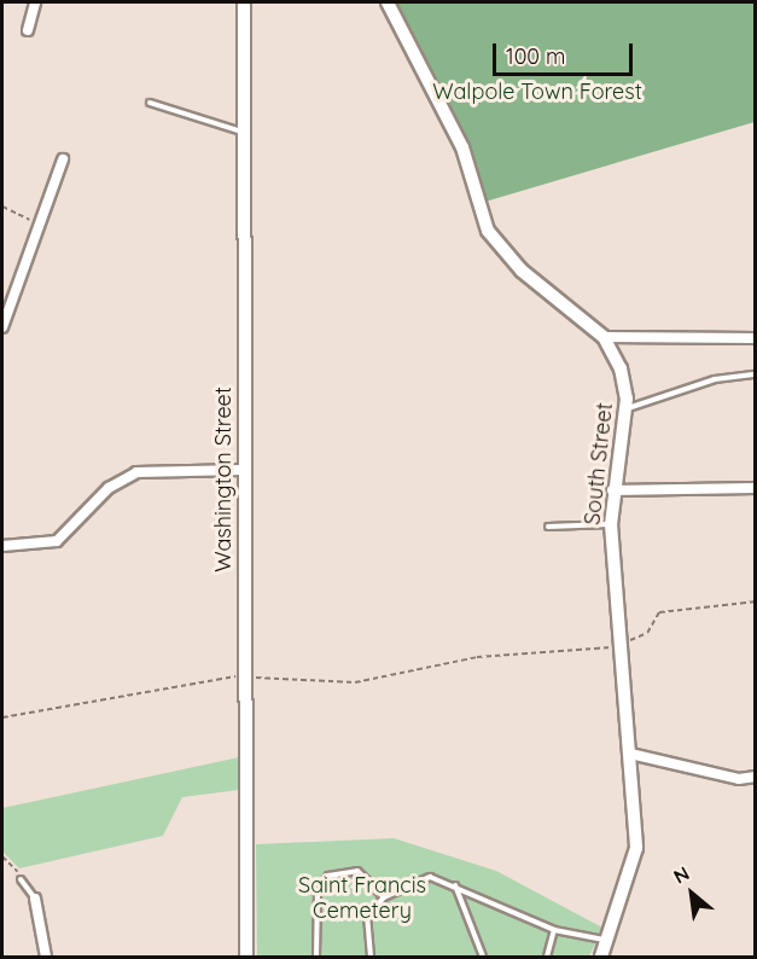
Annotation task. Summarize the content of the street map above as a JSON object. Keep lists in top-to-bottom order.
{
  "streets": {
    "street": ["South Street", "Washington Street"]
  },
  "parks": ["Walpole Town Forest", "Saint Francis Cemetery"],
  "scale_bar": "100 m",
  "north": "top left"
}
